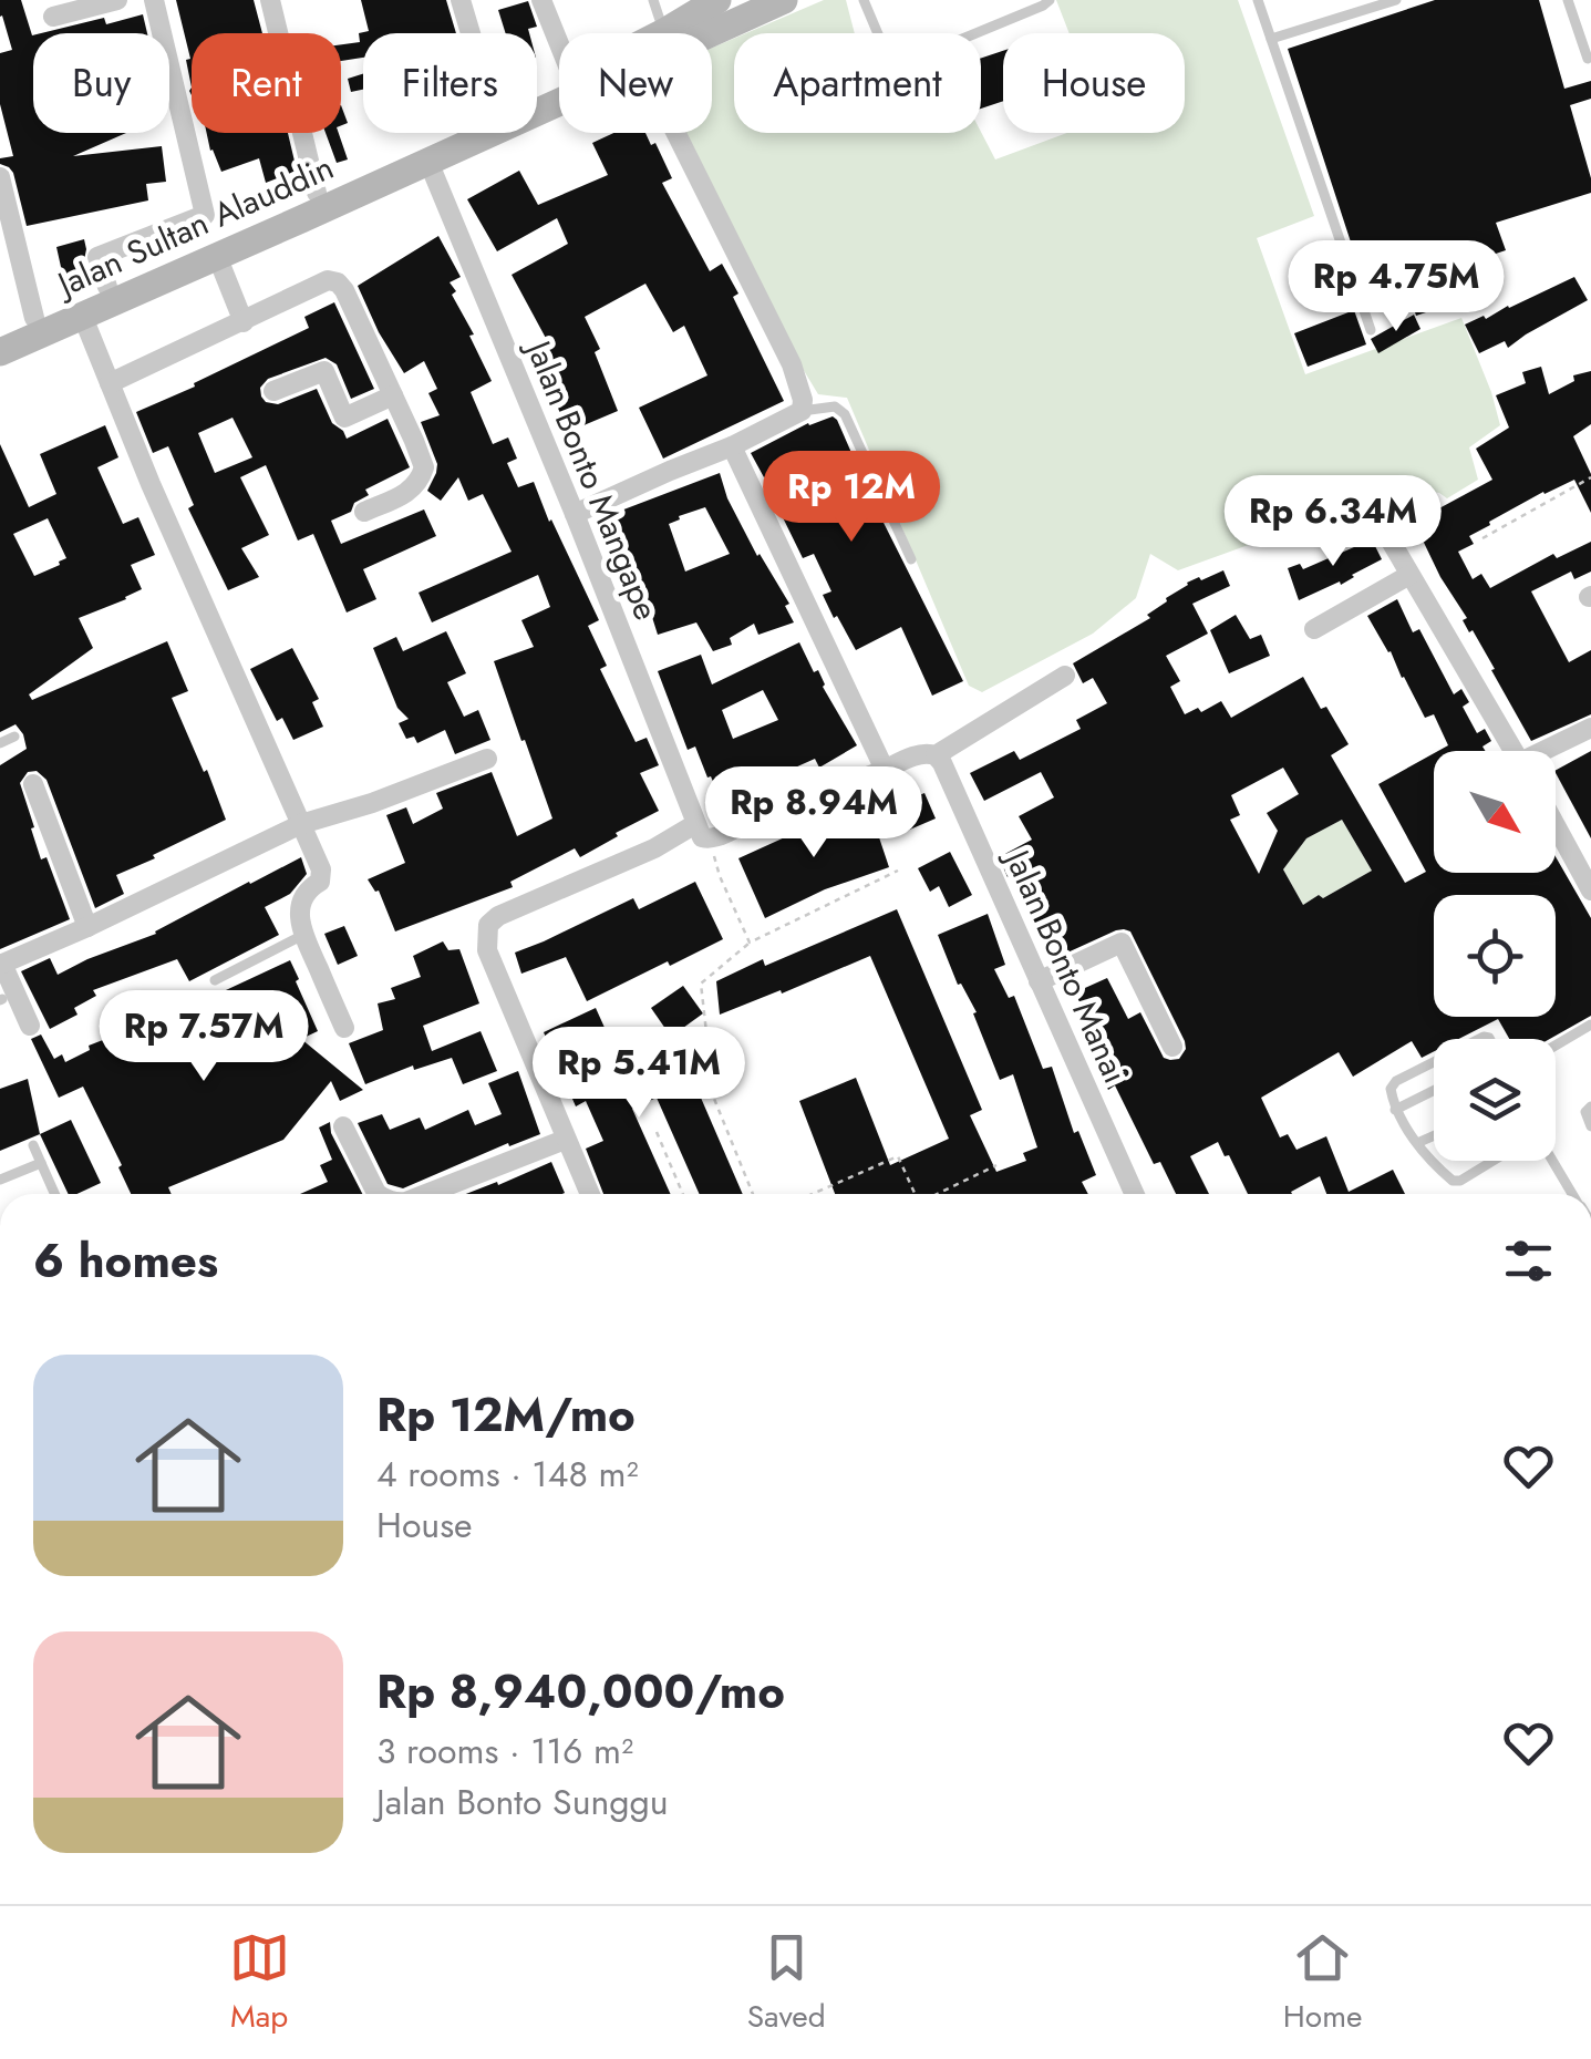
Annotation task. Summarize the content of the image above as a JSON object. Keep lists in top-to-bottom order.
{
  "streets": {
    "main road": ["Jalan Sultan Alauddin"],
    "street": ["Jalan Bonto Mangape", "Jalan Bonto Manai"]
  },
  "crossings": [
    ["Jalan Sultan Alauddin", "Jalan Bonto Mangape"]
  ],
  "north": "bottom right",
  "page": {
    "chip": [
      "Buy",
      "Rent",
      "Filters",
      "New",
      "Apartment",
      "House"
    ],
    "price": [
      "Rp 4.75M",
      "Rp 12M",
      "Rp 6.34M",
      "Rp 8.94M",
      "Rp 7.57M",
      "Rp 5.41M"
    ],
    "heading": "6 homes",
    "list": [
      {
        "name": "Rp 12M/mo",
        "note": "4 rooms · 148 m² · House"
      },
      {
        "name": "Rp 8,940,000/mo",
        "note": "3 rooms · 116 m² · Jalan Bonto Sunggu"
      }
    ],
    "tabs": ["Map", "Saved", "Home"]
  }
}
